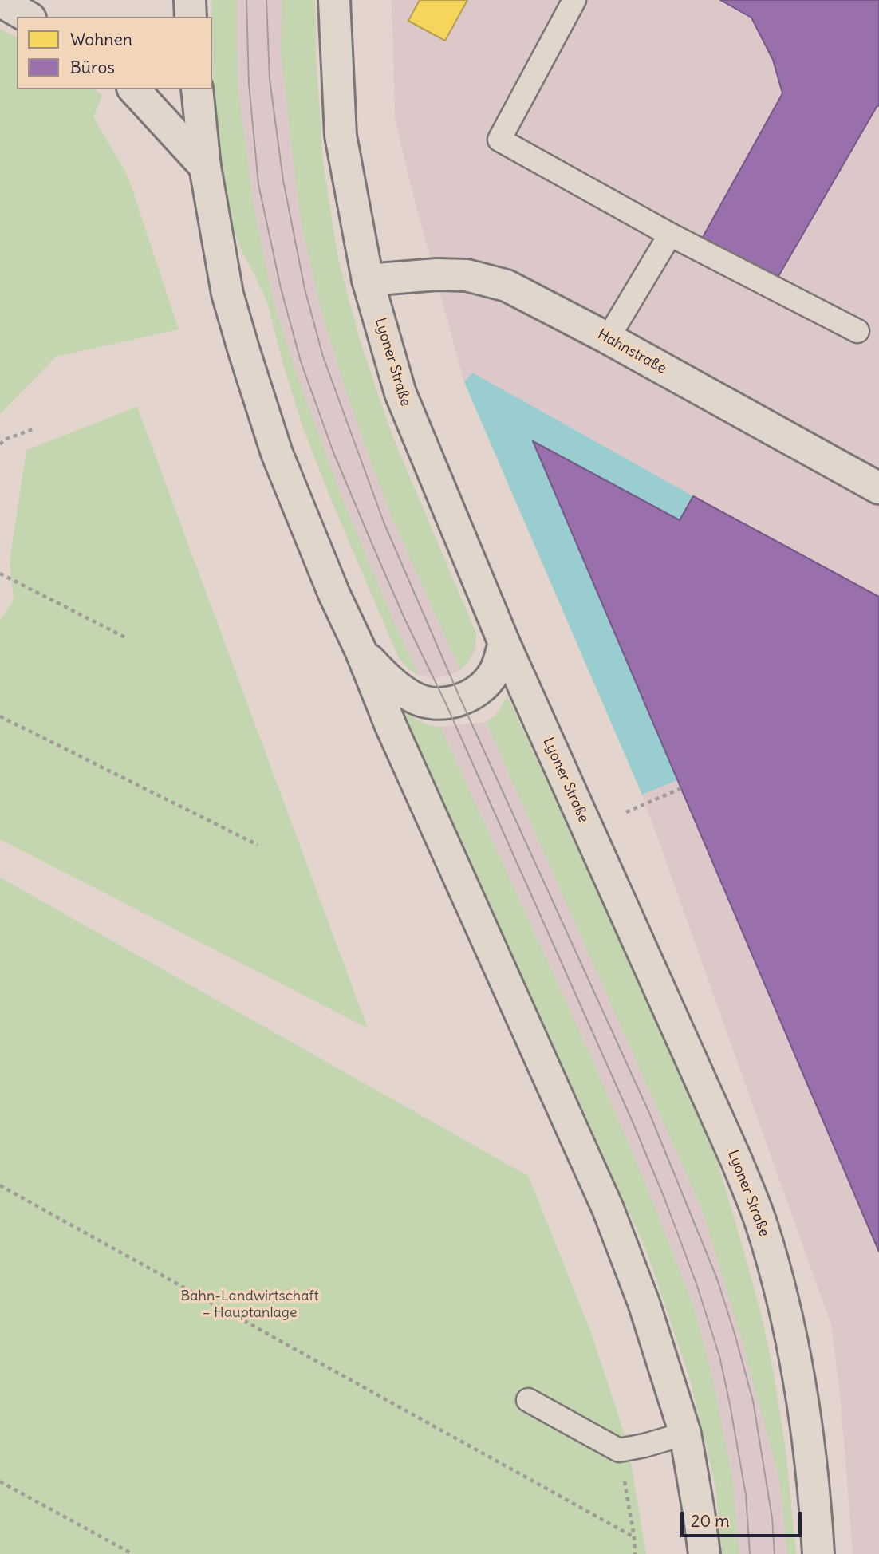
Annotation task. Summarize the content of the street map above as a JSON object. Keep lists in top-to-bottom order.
{
  "streets": {
    "main road": ["Hahnstraße", "Lyoner Straße"]
  },
  "crossings": [
    ["Hahnstraße", "Lyoner Straße"]
  ],
  "parks": ["Bahn-Landwirtschaft – Hauptanlage"],
  "legend": ["Wohnen", "Büros"],
  "scale_bar": "20 m"
}
